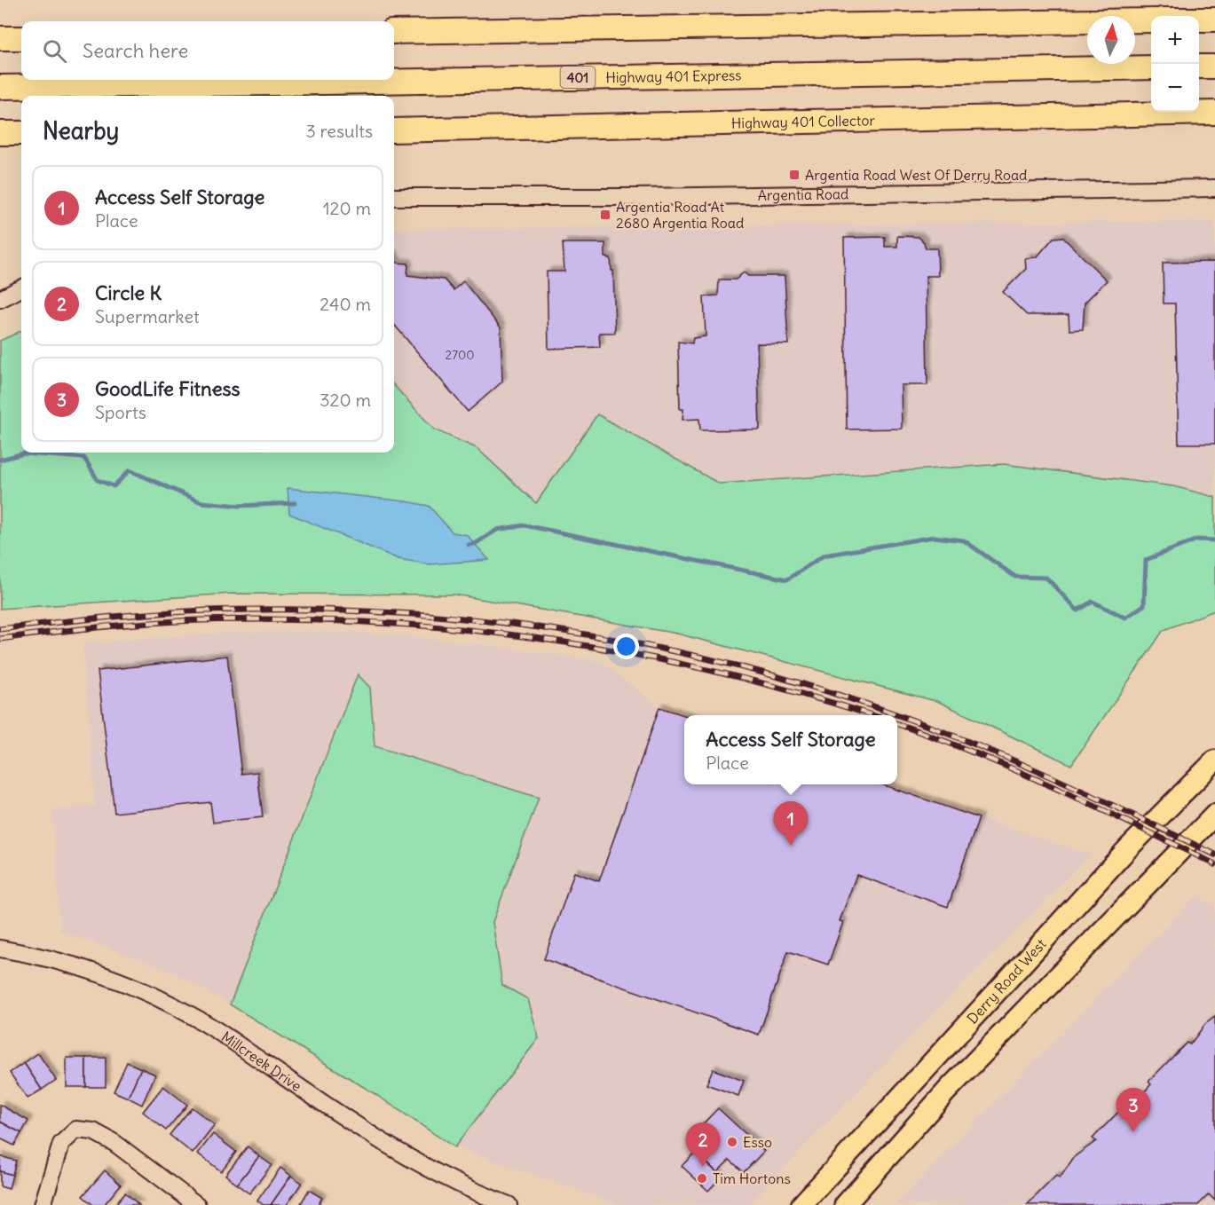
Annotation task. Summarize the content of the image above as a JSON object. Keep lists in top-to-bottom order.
{
  "streets": {
    "highway": ["Highway 401 Express", "401", "Highway 401 Collector"],
    "main road": ["Derry Road West"],
    "street": ["Argentia Road", "Millcreek Drive"]
  },
  "places": {
    "transit": ["Argentia Road West Of Derry Road", "Argentia Road At 2680 Argentia Road"],
    "other": ["Esso", "Tim Hortons"]
  },
  "house_numbers": ["2700"],
  "north": "top",
  "page": {
    "map_buttons": ["+", "−"],
    "search": "Search here",
    "heading": ["Nearby", "3 results"],
    "list": [
      {
        "mark": "1",
        "name": "Access Self Storage",
        "note": "Place",
        "value": "120 m"
      },
      {
        "mark": "2",
        "name": "Circle K",
        "note": "Supermarket",
        "value": "240 m"
      },
      {
        "mark": "3",
        "name": "GoodLife Fitness",
        "note": "Sports",
        "value": "320 m"
      }
    ],
    "popup": ["Access Self Storage", "Place"],
    "pins": ["1", "3", "2"]
  }
}
